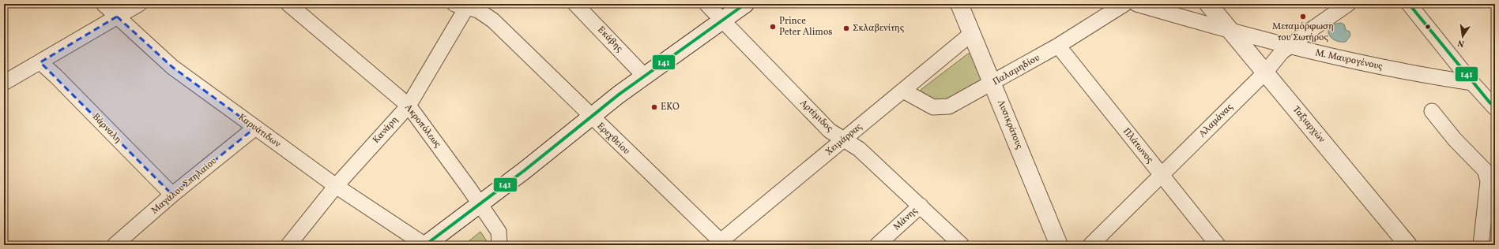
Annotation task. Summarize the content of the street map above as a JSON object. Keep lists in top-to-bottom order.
{
  "streets": {
    "street": [
      "Εκάβης",
      "Μ. Μαυρογένους",
      "Παλαμηδίου",
      "Αρτέμιδος",
      "Αλαμάνας",
      "Λυσικράτους",
      "Ταξιαρχών",
      "Ακροπόλεως",
      "Βάρναλη",
      "Κανάρη",
      "Καρυάτιδων",
      "Ερεχθείου",
      "Χειμάρρας",
      "Πλάτωνος",
      "Μαγάλου Σπηλαίου",
      "Μάνης"
    ]
  },
  "crossings": [
    ["Μ. Μαυρογένους", "Αλαμάνας"],
    ["Μ. Μαυρογένους", "Ταξιαρχών"],
    ["Παλαμηδίου", "Λυσικράτους"],
    ["Παλαμηδίου", "Χειμάρρας"],
    ["Παλαμηδίου", "Πλάτωνος"],
    ["Αρτέμιδος", "Χειμάρρας"],
    ["Αρτέμιδος", "Μάνης"],
    ["Αλαμάνας", "Ταξιαρχών"],
    ["Αλαμάνας", "Πλάτωνος"],
    ["Λυσικράτους", "Χειμάρρας"],
    ["Ακροπόλεως", "Κανάρη"],
    ["Βάρναλη", "Μαγάλου Σπηλαίου"],
    ["Κανάρη", "Καρυάτιδων"],
    ["Κανάρη", "Ερεχθείου"],
    ["Καρυάτιδων", "Μαγάλου Σπηλαίου"],
    ["Ερεχθείου", "Χειμάρρας"]
  ],
  "places": [
    "Μεταμόρφωση του Σωτήρος",
    "Prince Peter Alimos",
    "Σκλαβενίτης",
    "EKO"
  ],
  "lines": ["transit line 141"],
  "north": "bottom"
}
